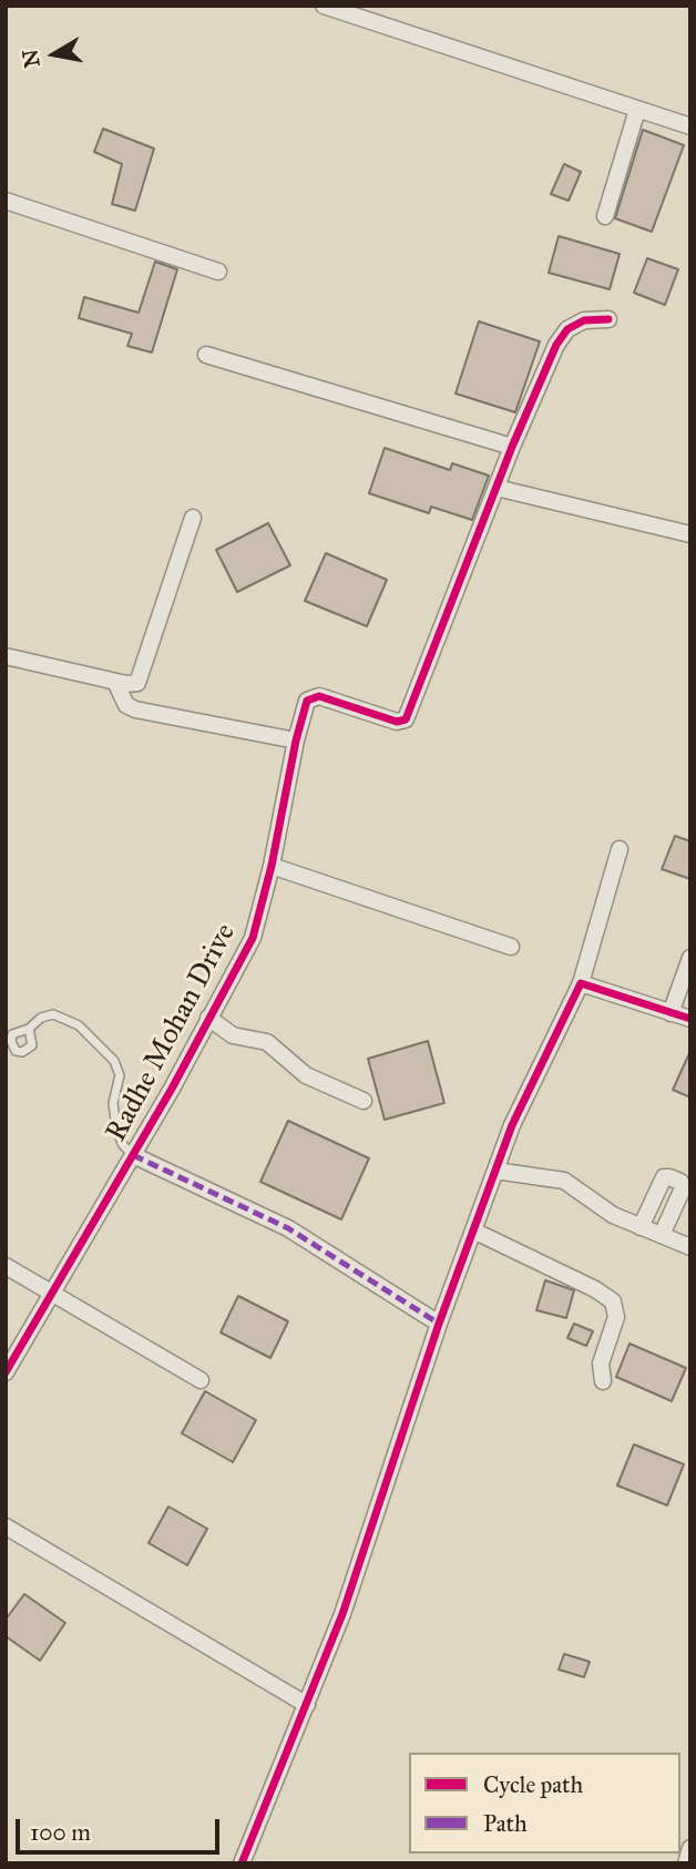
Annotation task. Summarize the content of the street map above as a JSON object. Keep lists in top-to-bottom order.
{
  "streets": {
    "street": ["Radhe Mohan Drive"]
  },
  "legend": ["Cycle path", "Path"],
  "scale_bar": "100 m",
  "north": "left"
}
